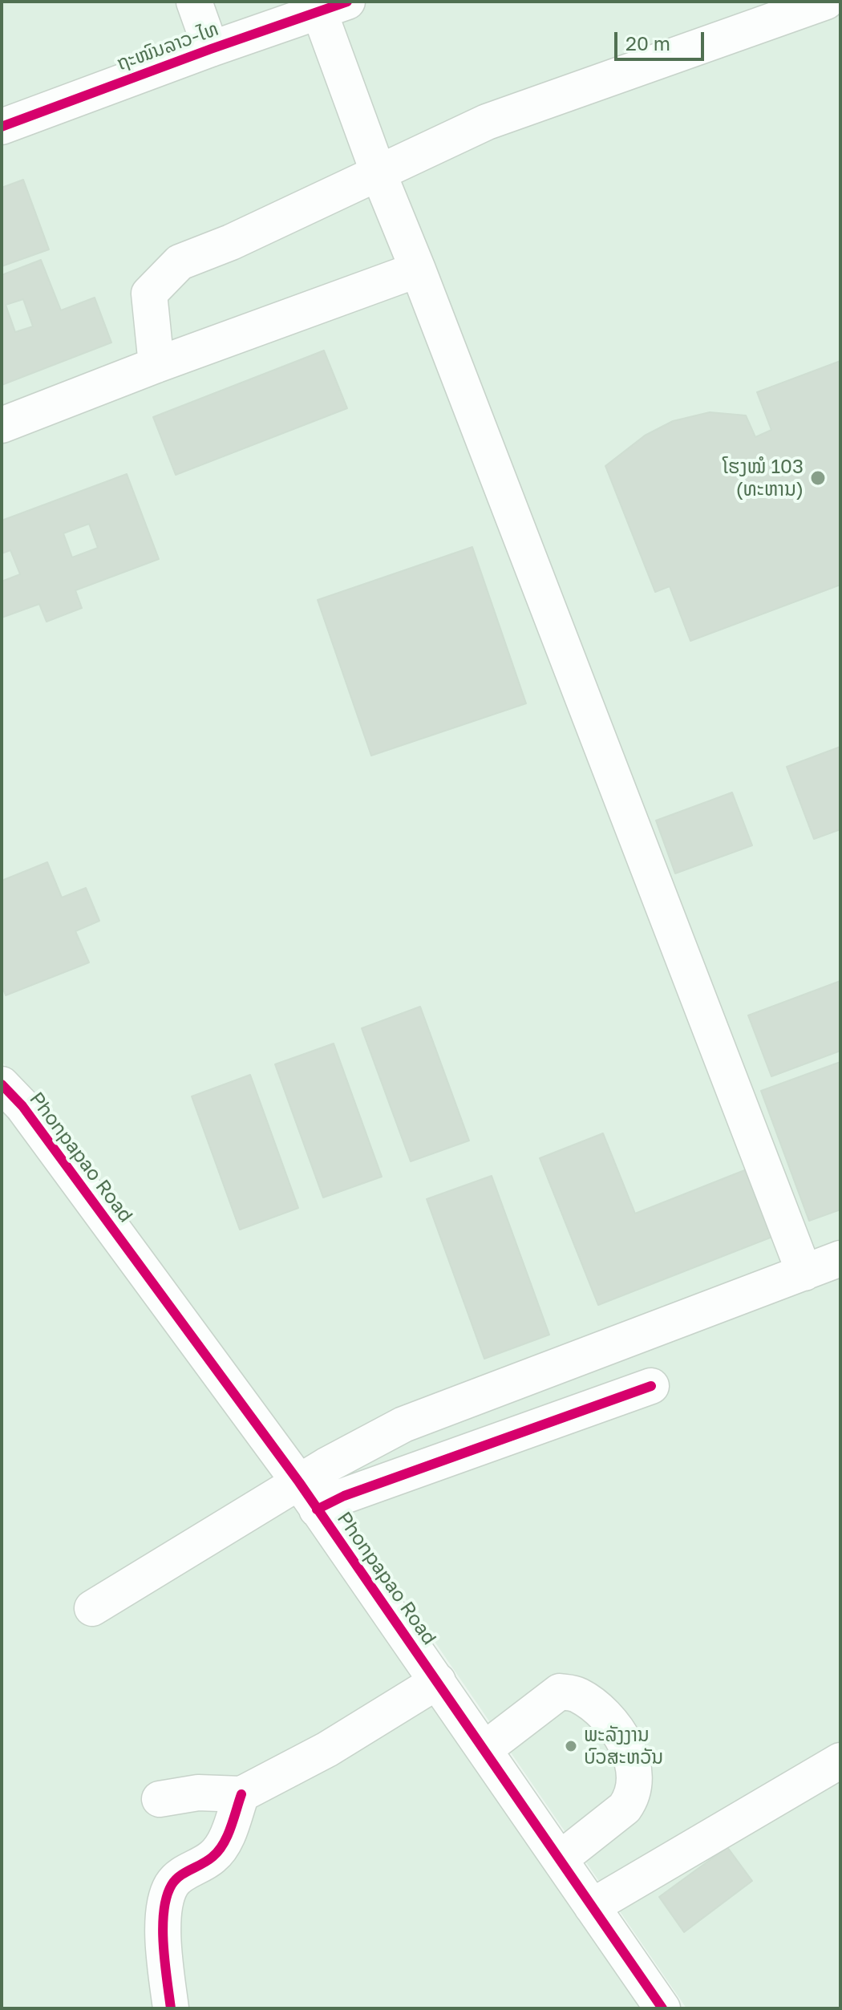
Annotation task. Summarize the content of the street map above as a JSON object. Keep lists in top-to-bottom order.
{
  "streets": {
    "street": ["ຖະໜົນລາວ-ໄທ", "Phonpapao Road"]
  },
  "places": ["ໂຮງໝໍ 103 (ທະຫານ)", "ພະລັງງານ ບົວສະຫວັນ"],
  "scale_bar": "20 m"
}
